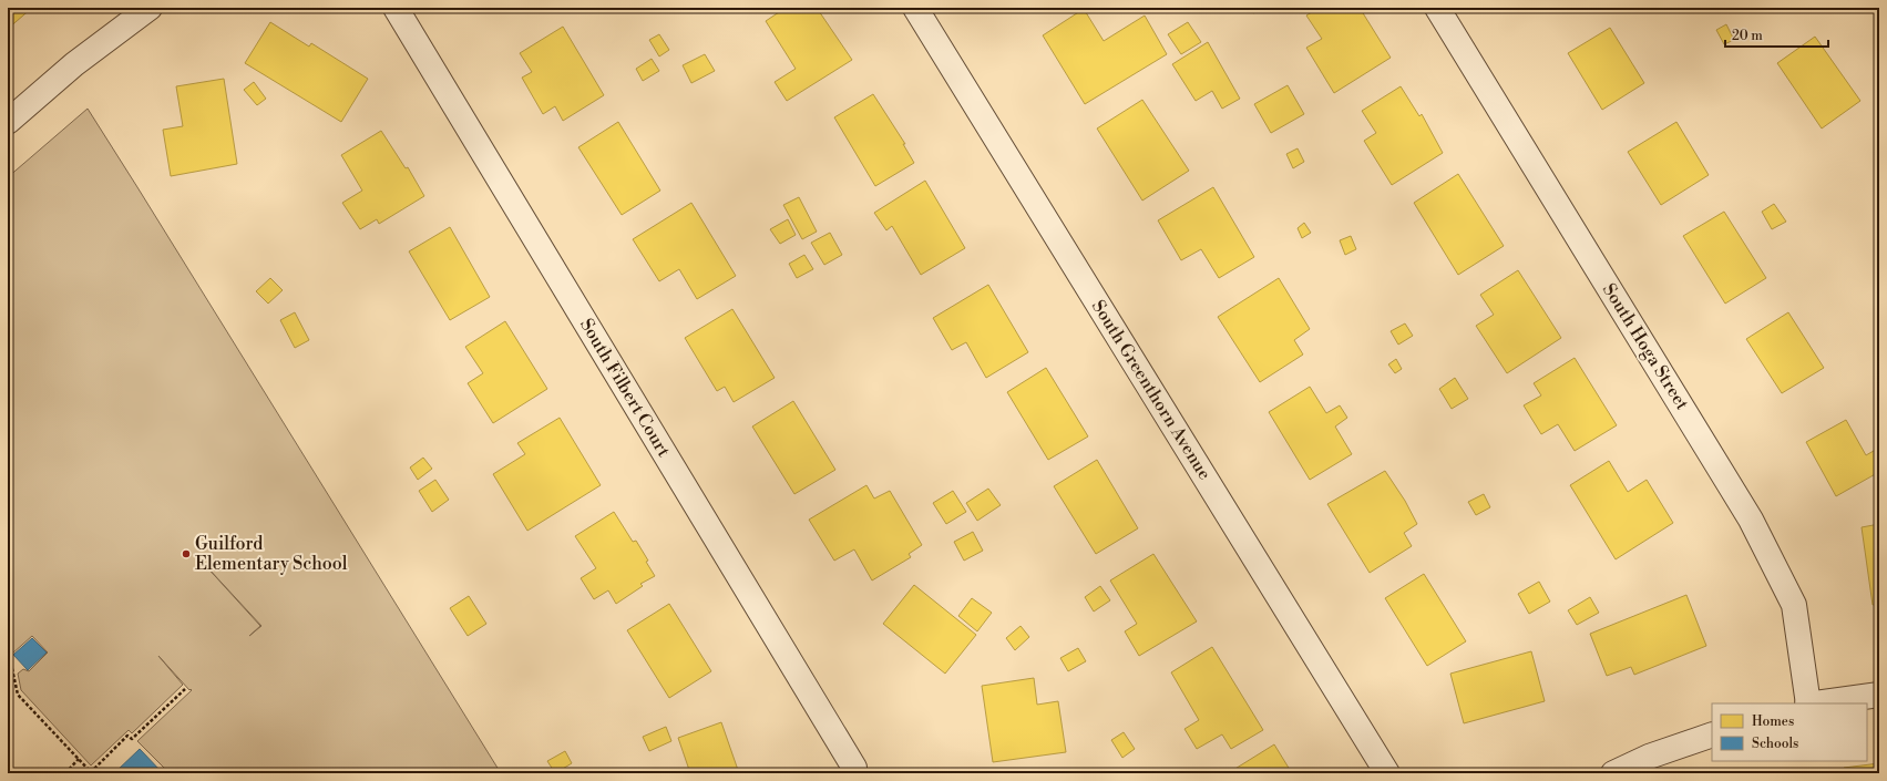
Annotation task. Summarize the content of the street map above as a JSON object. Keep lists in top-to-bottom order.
{
  "streets": {
    "street": ["South Hoga Street", "South Filbert Court", "South Greenthorn Avenue"]
  },
  "places": ["Guilford Elementary School"],
  "legend": ["Homes", "Schools"],
  "scale_bar": "20 m"
}
